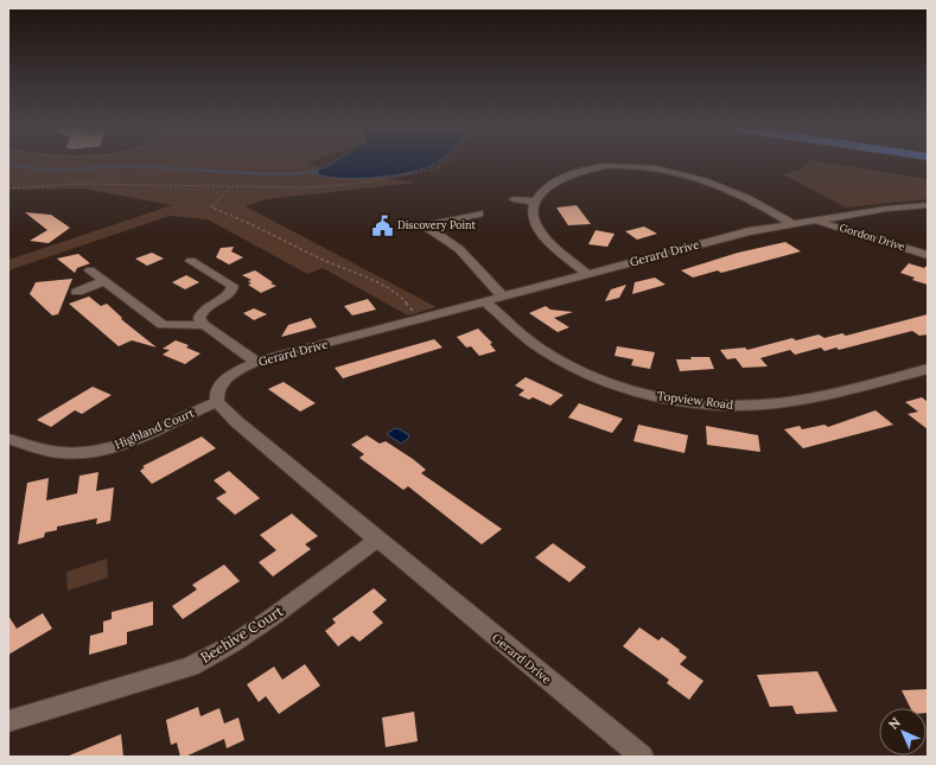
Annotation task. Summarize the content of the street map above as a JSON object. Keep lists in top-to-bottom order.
{
  "streets": {
    "street": [
      "Gordon Drive",
      "Gerard Drive",
      "Topview Road",
      "Highland Court",
      "Beehive Court"
    ]
  },
  "crossings": [
    ["Gordon Drive", "Gerard Drive"],
    ["Gerard Drive", "Topview Road"],
    ["Gerard Drive", "Highland Court"],
    ["Gerard Drive", "Beehive Court"]
  ],
  "places": {
    "public building": ["Discovery Point"]
  },
  "north": "top left"
}
